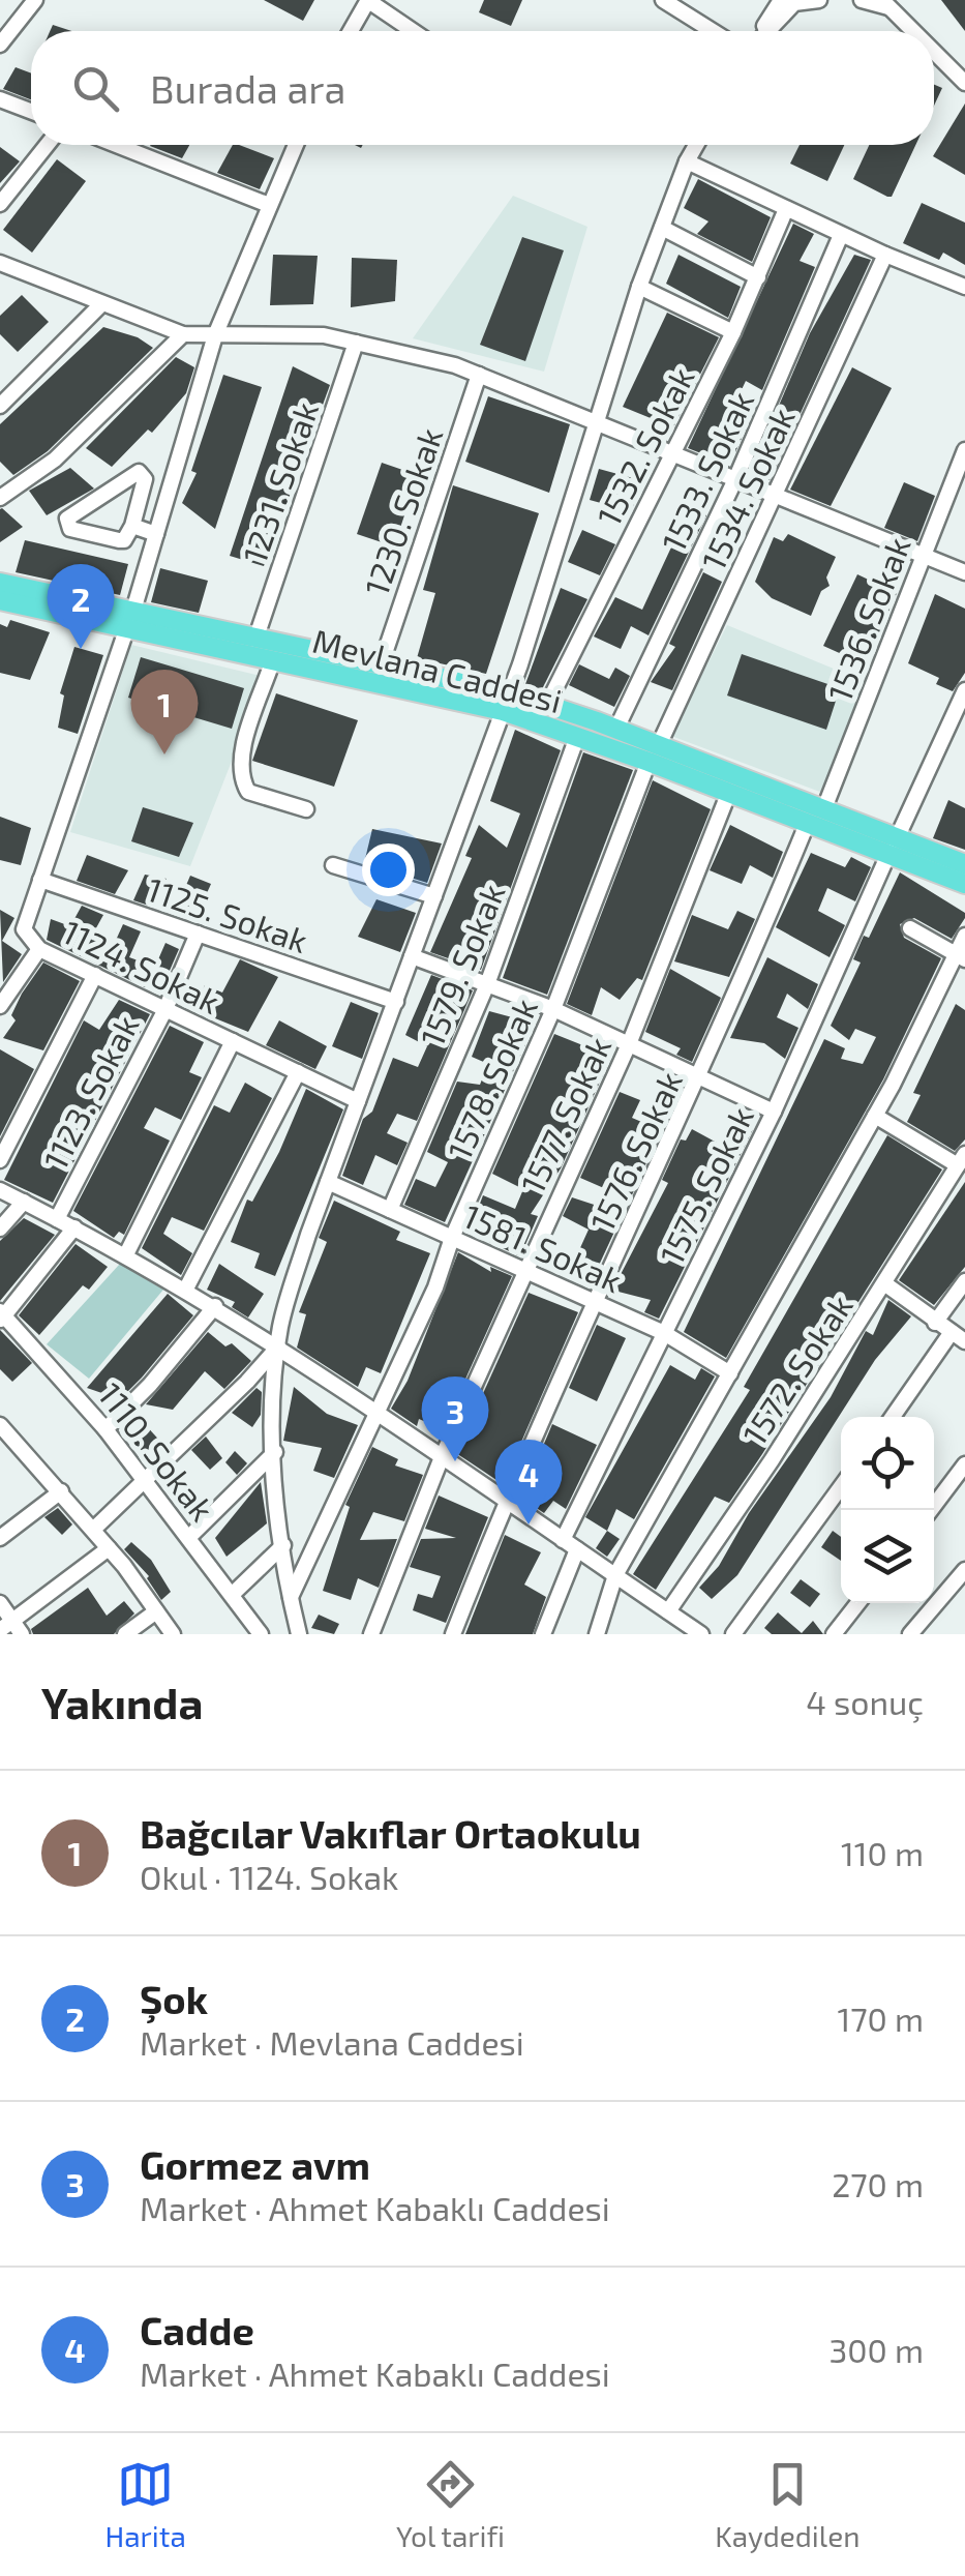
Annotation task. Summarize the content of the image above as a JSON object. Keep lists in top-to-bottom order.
{
  "streets": {
    "main road": ["Mevlana Caddesi"],
    "street": [
      "1532. Sokak",
      "1533. Sokak",
      "1231. Sokak",
      "1534. Sokak",
      "1230. Sokak",
      "1536. Sokak",
      "1125. Sokak",
      "1579. Sokak",
      "1124. Sokak",
      "1578. Sokak",
      "1123. Sokak",
      "1577. Sokak",
      "1576. Sokak",
      "1575. Sokak",
      "1581. Sokak",
      "1572. Sokak",
      "1110. Sokak"
    ]
  },
  "crossings": [
    ["1532. Sokak", "Mevlana Caddesi"],
    ["1533. Sokak", "Mevlana Caddesi"],
    ["1231. Sokak", "Mevlana Caddesi"],
    ["1534. Sokak", "Mevlana Caddesi"],
    ["1534. Sokak", "1578. Sokak"],
    ["1230. Sokak", "Mevlana Caddesi"],
    ["1536. Sokak", "Mevlana Caddesi"],
    ["Mevlana Caddesi", "1579. Sokak"],
    ["Mevlana Caddesi", "1124. Sokak"],
    ["Mevlana Caddesi", "1578. Sokak"],
    ["Mevlana Caddesi", "1577. Sokak"],
    ["Mevlana Caddesi", "1576. Sokak"],
    ["Mevlana Caddesi", "1575. Sokak"],
    ["1125. Sokak", "1124. Sokak"],
    ["1125. Sokak", "1123. Sokak"],
    ["1579. Sokak", "1581. Sokak"],
    ["1124. Sokak", "1123. Sokak"],
    ["1578. Sokak", "1581. Sokak"],
    ["1577. Sokak", "1581. Sokak"],
    ["1576. Sokak", "1581. Sokak"],
    ["1575. Sokak", "1581. Sokak"]
  ],
  "page": {
    "search": "Burada ara",
    "pins": [
      "2",
      "1",
      "3",
      "4"
    ],
    "heading": ["Yakında", "4 sonuç"],
    "list": [
      {
        "mark": "1",
        "name": "Bağcılar Vakıflar Ortaokulu",
        "note": "Okul · 1124. Sokak",
        "value": "110 m"
      },
      {
        "mark": "2",
        "name": "Şok",
        "note": "Market · Mevlana Caddesi",
        "value": "170 m"
      },
      {
        "mark": "3",
        "name": "Gormez avm",
        "note": "Market · Ahmet Kabaklı Caddesi",
        "value": "270 m"
      },
      {
        "mark": "4",
        "name": "Cadde",
        "note": "Market · Ahmet Kabaklı Caddesi",
        "value": "300 m"
      }
    ],
    "nav": ["Harita", "Yol tarifi", "Kaydedilen"]
  }
}
